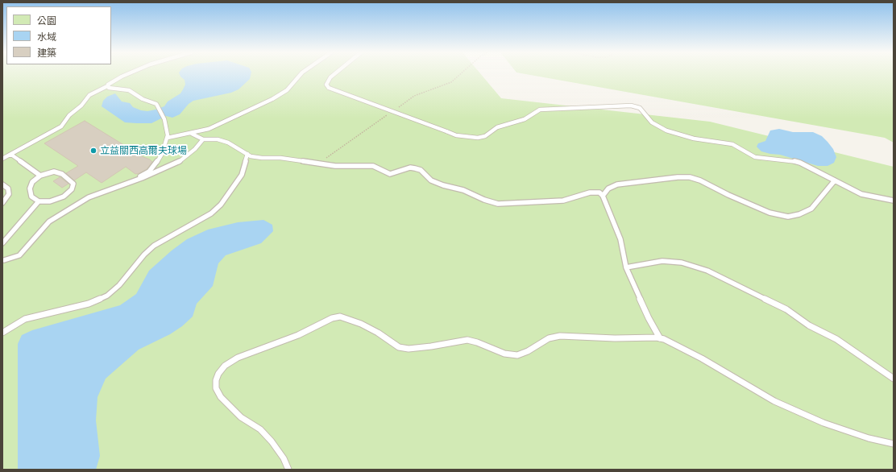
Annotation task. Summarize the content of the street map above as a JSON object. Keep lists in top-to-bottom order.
{
  "places": ["立益關西高爾夫球場"],
  "legend": ["公園", "水域", "建築"]
}
